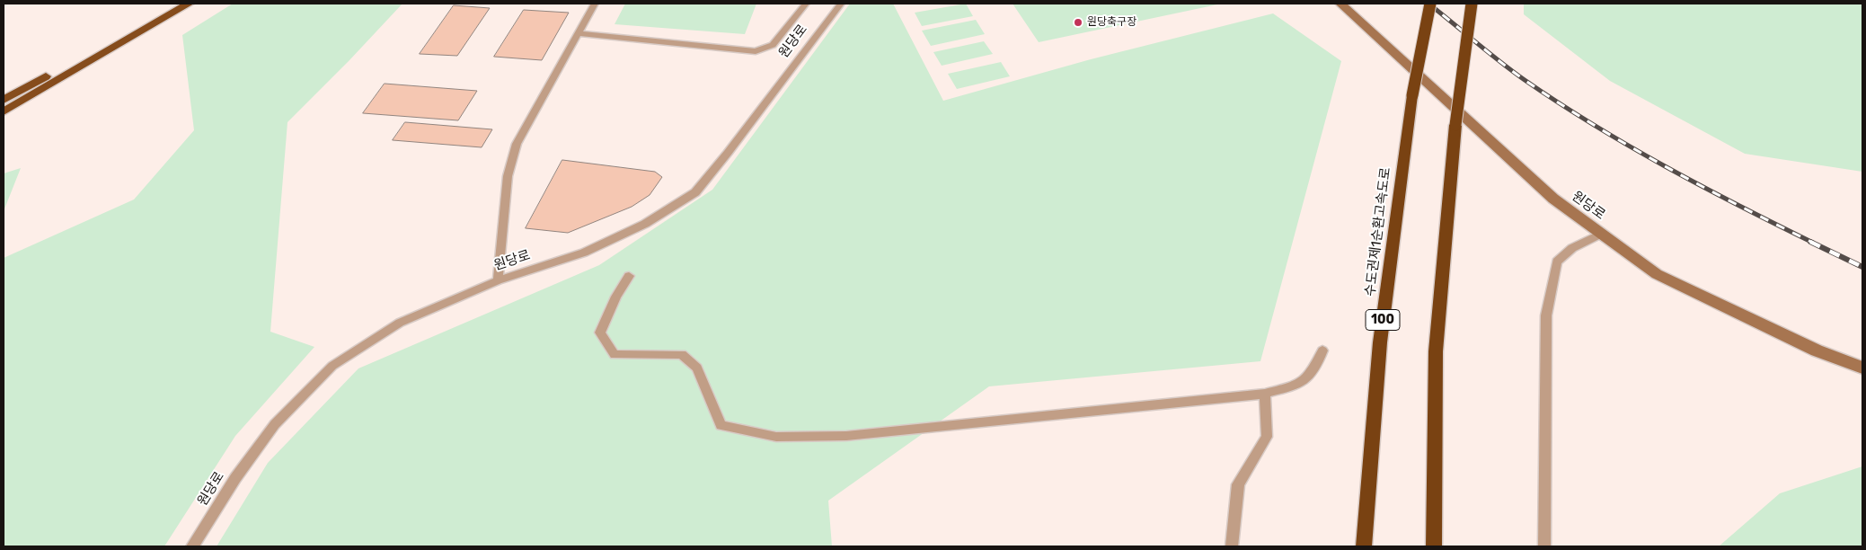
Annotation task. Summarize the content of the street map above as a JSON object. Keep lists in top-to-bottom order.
{
  "streets": {
    "highway": ["수도권제1순환고속도로", "100"],
    "main road": ["원당로"]
  },
  "places": ["원당축구장"]
}
